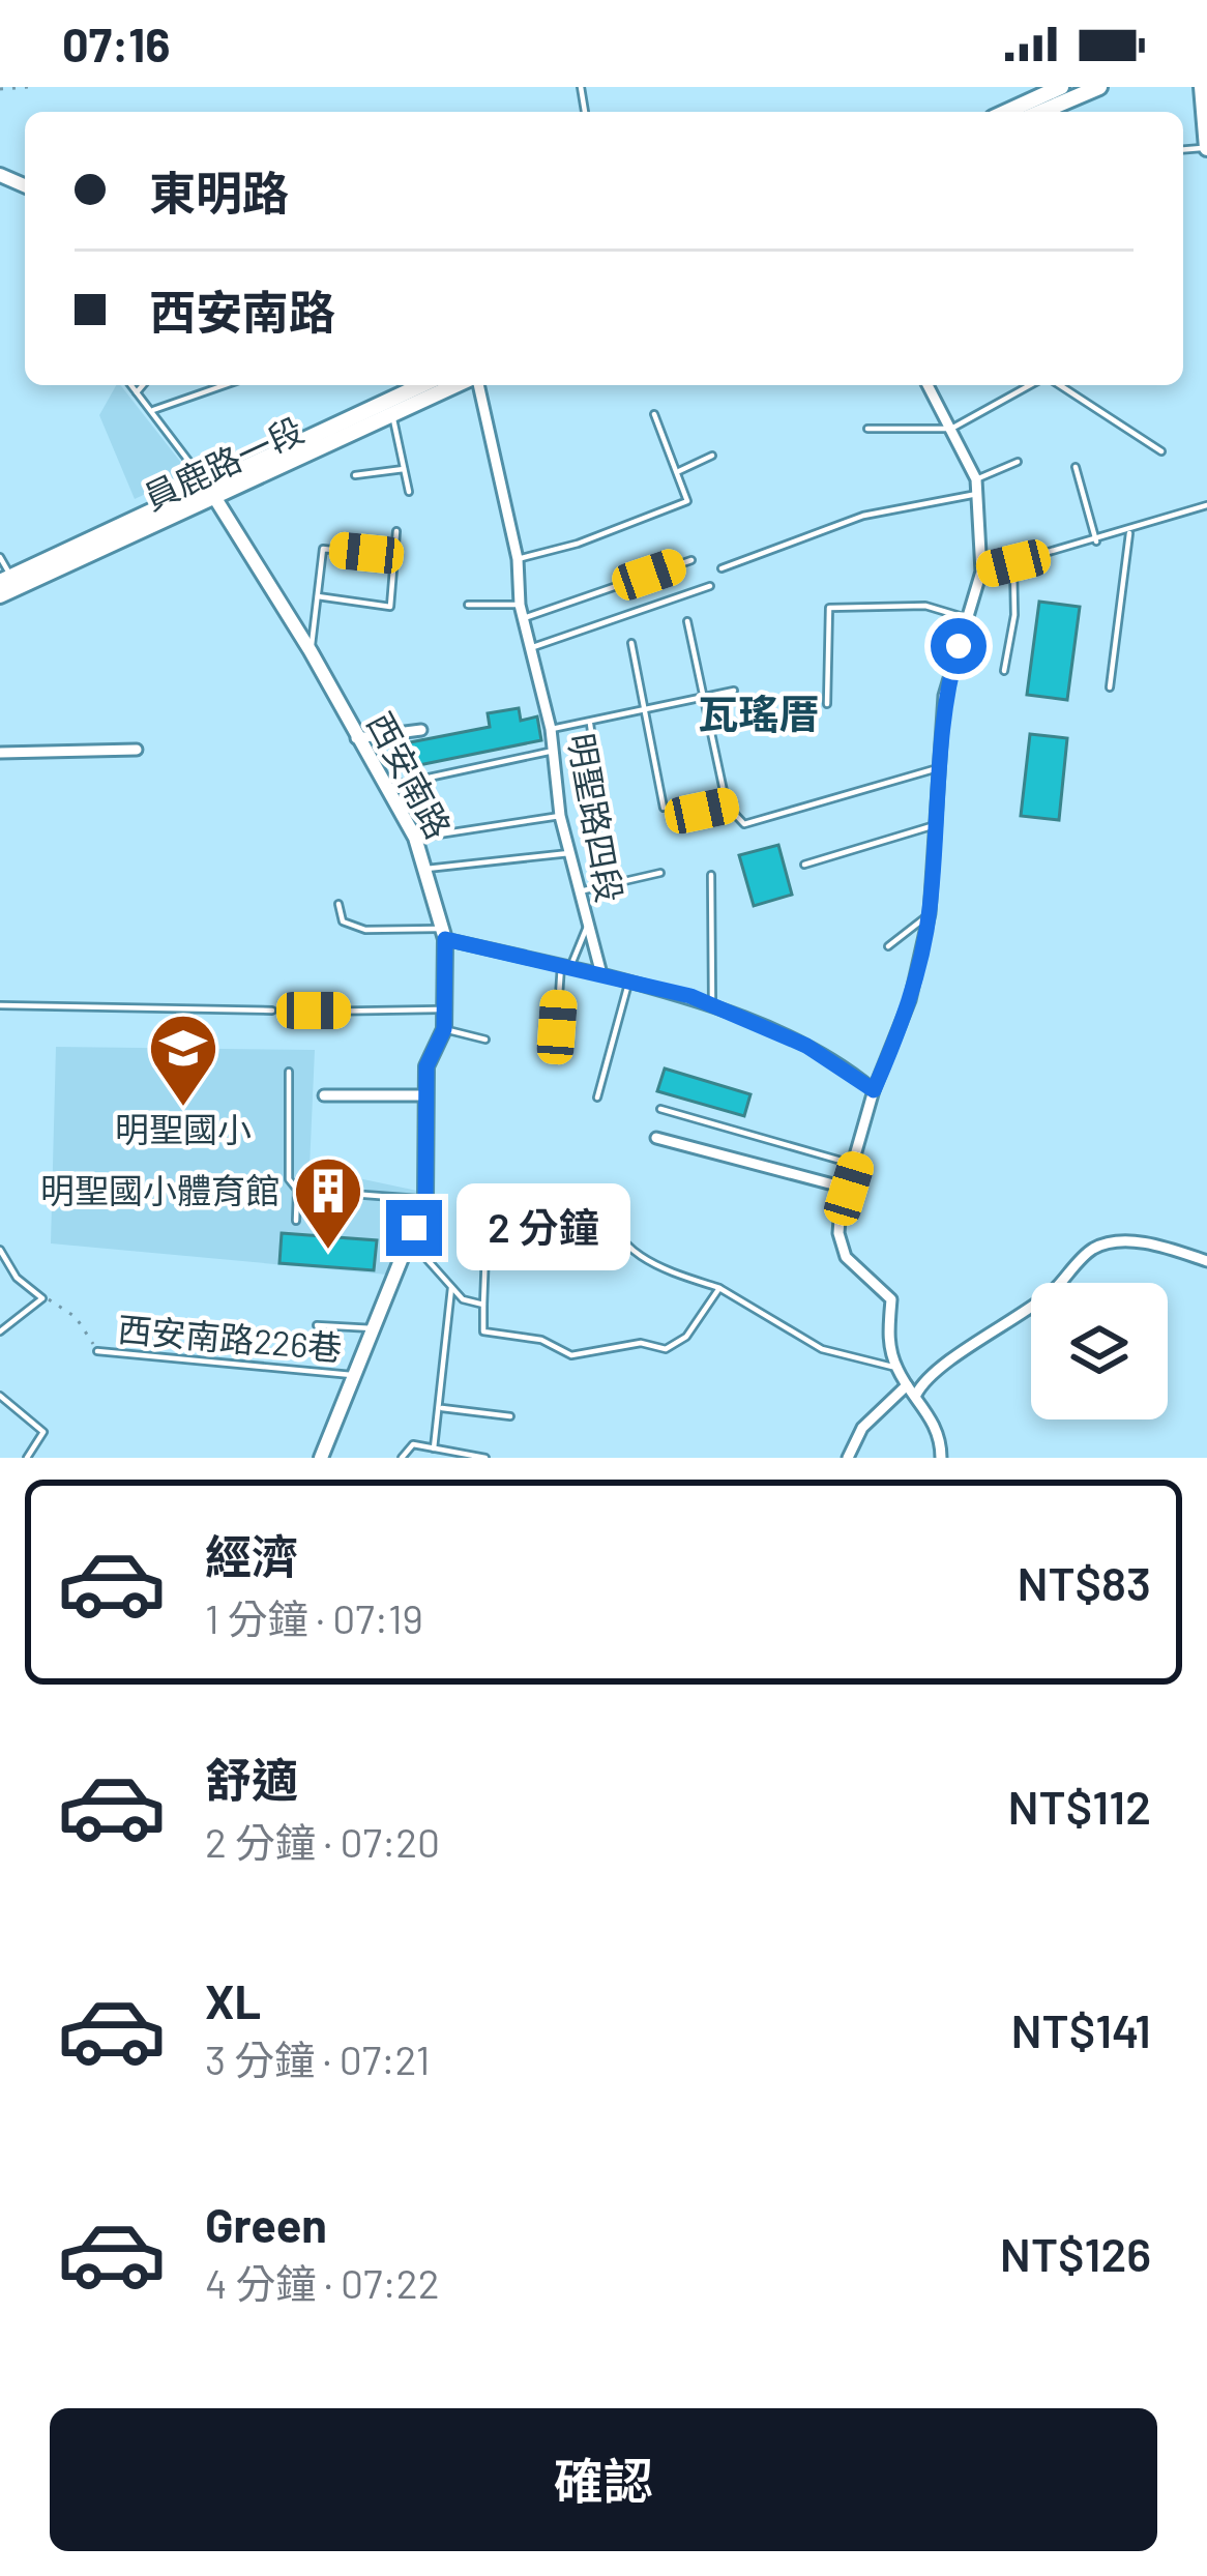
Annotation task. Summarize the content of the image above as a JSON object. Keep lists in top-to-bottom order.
{
  "streets": {
    "main road": ["員鹿路一段"],
    "street": ["西安南路", "明聖路四段"],
    "lane": ["西安南路226巷"]
  },
  "crossings": [
    ["員鹿路一段", "西安南路"],
    ["西安南路", "西安南路226巷"]
  ],
  "districts": ["瓦瑤厝"],
  "places": {
    "school or university": ["明聖國小"],
    "building": ["明聖國小體育館"]
  },
  "page": {
    "status": "07:16",
    "banner": ["東明路", "西安南路"],
    "bubble": "2 分鐘",
    "list": [
      {
        "name": "經濟",
        "note": "1 分鐘 · 07:19",
        "value": "NT$83"
      },
      {
        "name": "舒適",
        "note": "2 分鐘 · 07:20",
        "value": "NT$112"
      },
      {
        "name": "XL",
        "note": "3 分鐘 · 07:21",
        "value": "NT$141"
      },
      {
        "name": "Green",
        "note": "4 分鐘 · 07:22",
        "value": "NT$126"
      }
    ],
    "buttons": "確認"
  }
}
